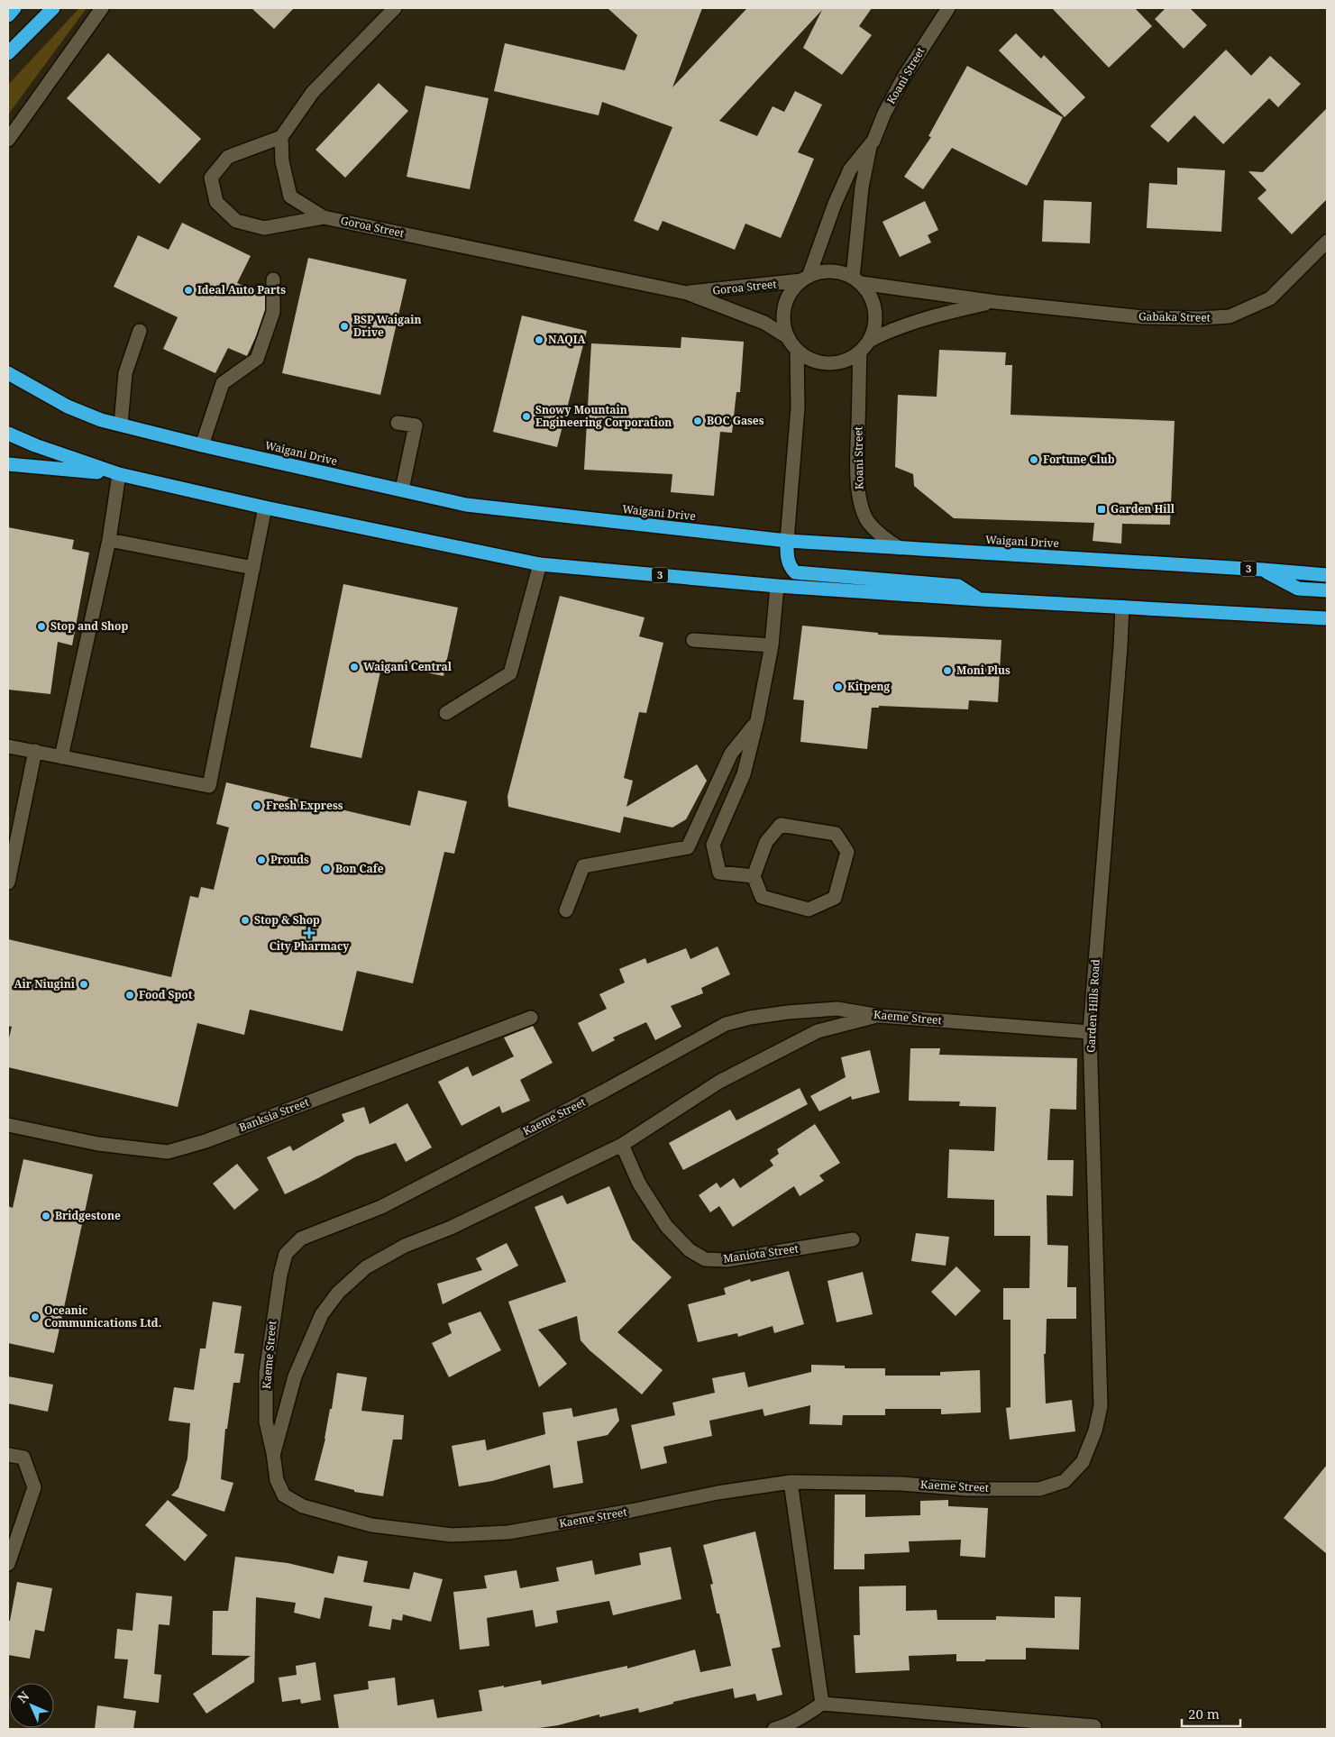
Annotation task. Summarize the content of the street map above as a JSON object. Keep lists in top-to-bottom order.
{
  "streets": {
    "highway": ["Waigani Drive", "3"],
    "street": [
      "Koani Street",
      "Goroa Street",
      "Gabaka Street",
      "Garden Hills Road",
      "Kaeme Street",
      "Banksia Street",
      "Maniota Street"
    ]
  },
  "crossings": [
    ["Koani Street", "Goroa Street"],
    ["Koani Street", "Gabaka Street"],
    ["Koani Street", "Waigani Drive"],
    ["Goroa Street", "Gabaka Street"],
    ["3", "Garden Hills Road"],
    ["Garden Hills Road", "Kaeme Street"]
  ],
  "places": {
    "other": [
      "Ideal Auto Parts",
      "BSP Waigain Drive",
      "NAQIA",
      "Snowy Mountain Engineering Corporation",
      "BOC Gases",
      "Fortune Club",
      "Stop and Shop",
      "Waigani Central",
      "Moni Plus",
      "Kitpeng",
      "Fresh Express",
      "Prouds",
      "Bon Cafe",
      "Stop & Shop",
      "Air Niugini",
      "Food Spot",
      "Bridgestone",
      "Oceanic Communications Ltd."
    ],
    "transit": ["Garden Hill"],
    "health": ["City Pharmacy"]
  },
  "scale_bar": "20 m",
  "north": "top left"
}
